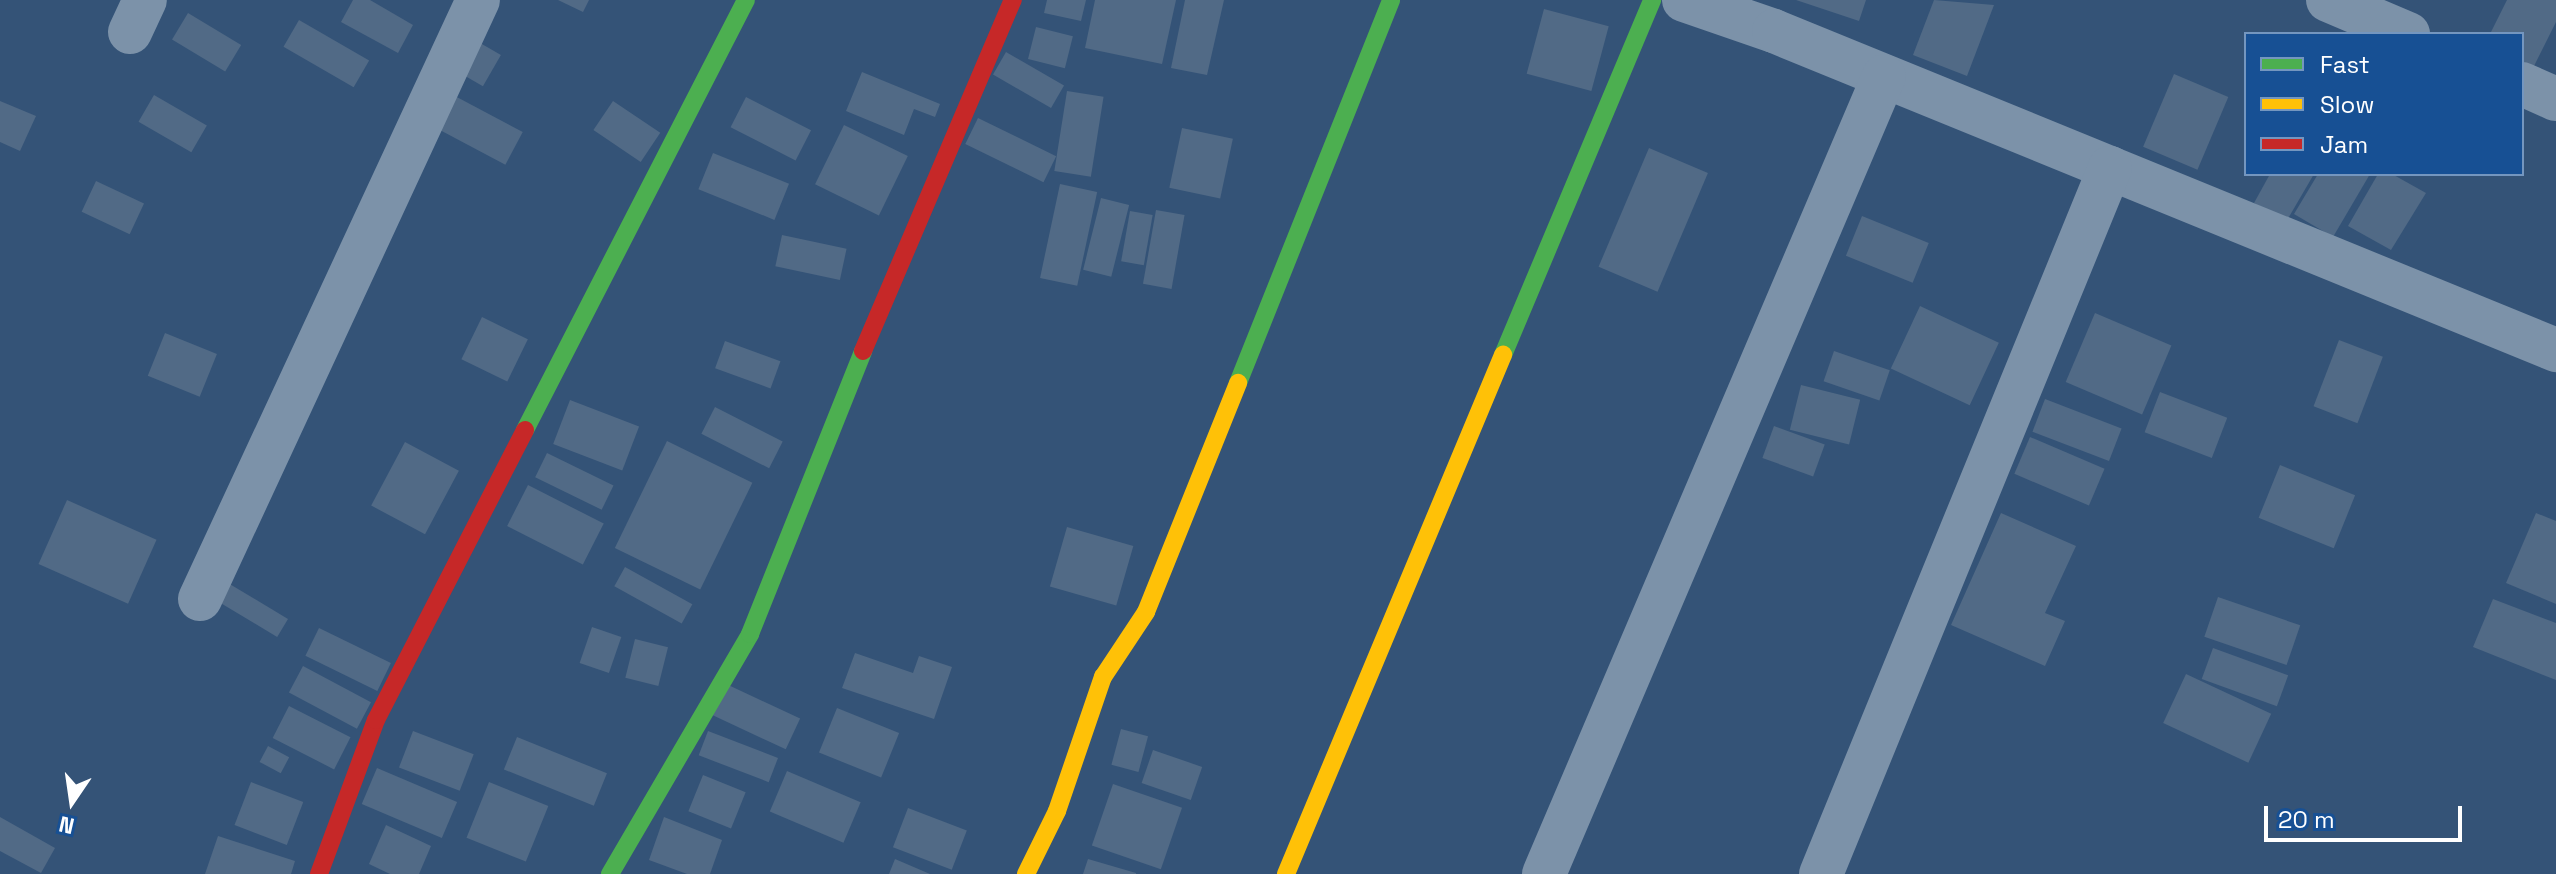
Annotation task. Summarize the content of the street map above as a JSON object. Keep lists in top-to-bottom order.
{
  "legend": ["Fast", "Slow", "Jam"],
  "scale_bar": "20 m",
  "north": "bottom"
}
